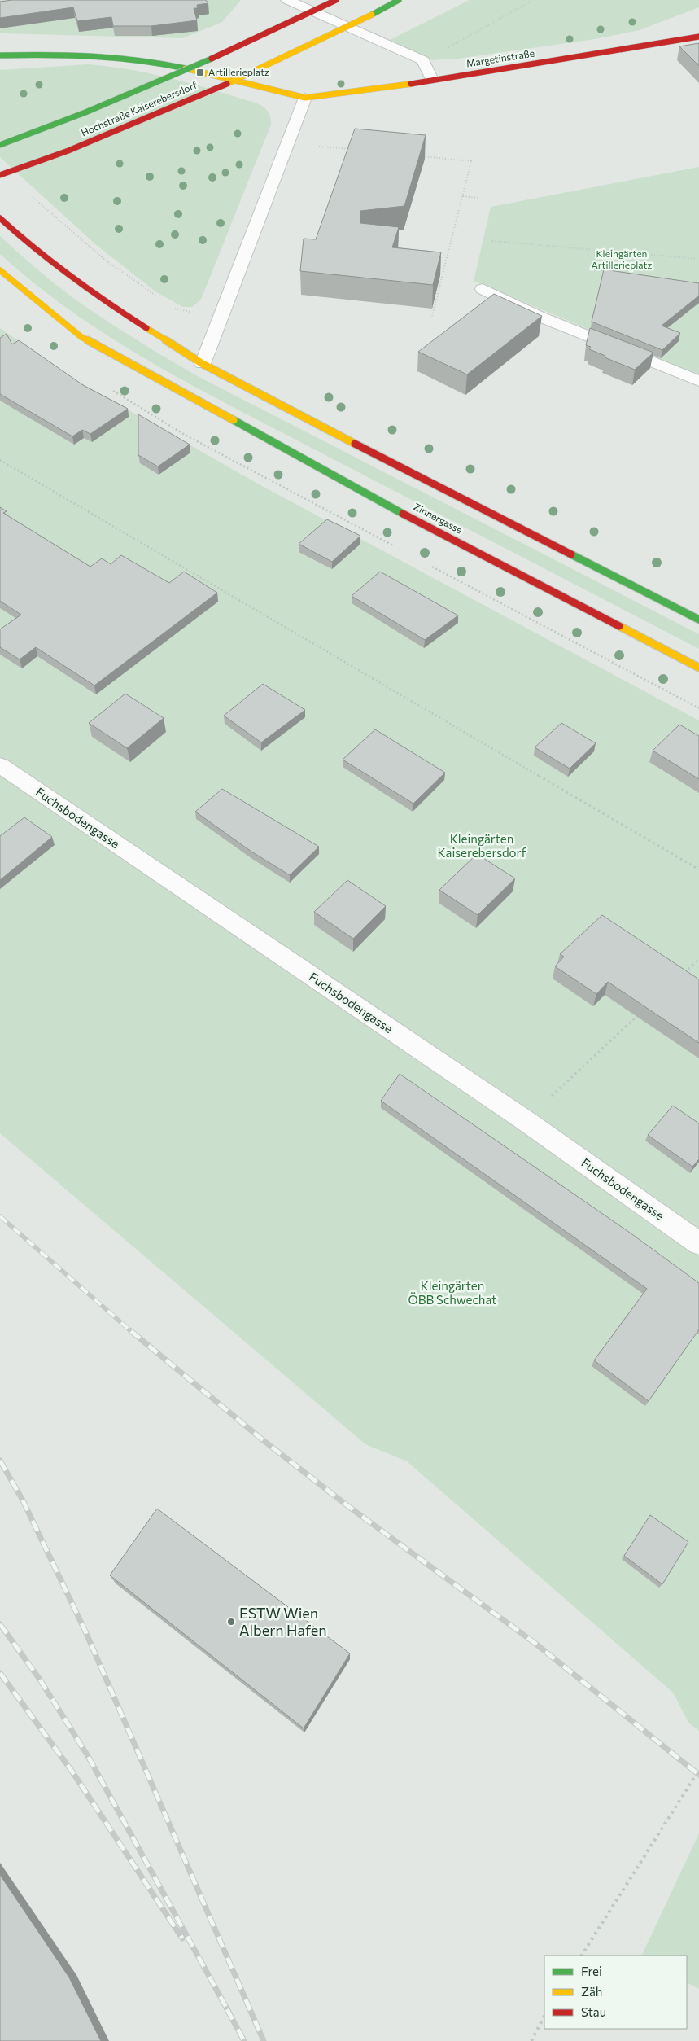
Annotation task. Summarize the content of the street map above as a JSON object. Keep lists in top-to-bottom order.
{
  "streets": {
    "main road": ["Margetinstraße", "Hochstraße Kaiserebersdorf", "Zinnergasse"],
    "street": ["Fuchsbodengasse"]
  },
  "parks": ["Kleingärten Artillerieplatz", "Kleingärten Kaiserebersdorf", "Kleingärten ÖBB Schwechat"],
  "places": {
    "transit": ["Artillerieplatz"],
    "other": ["ESTW Wien Albern Hafen"]
  },
  "legend": ["Frei", "Zäh", "Stau"]
}
